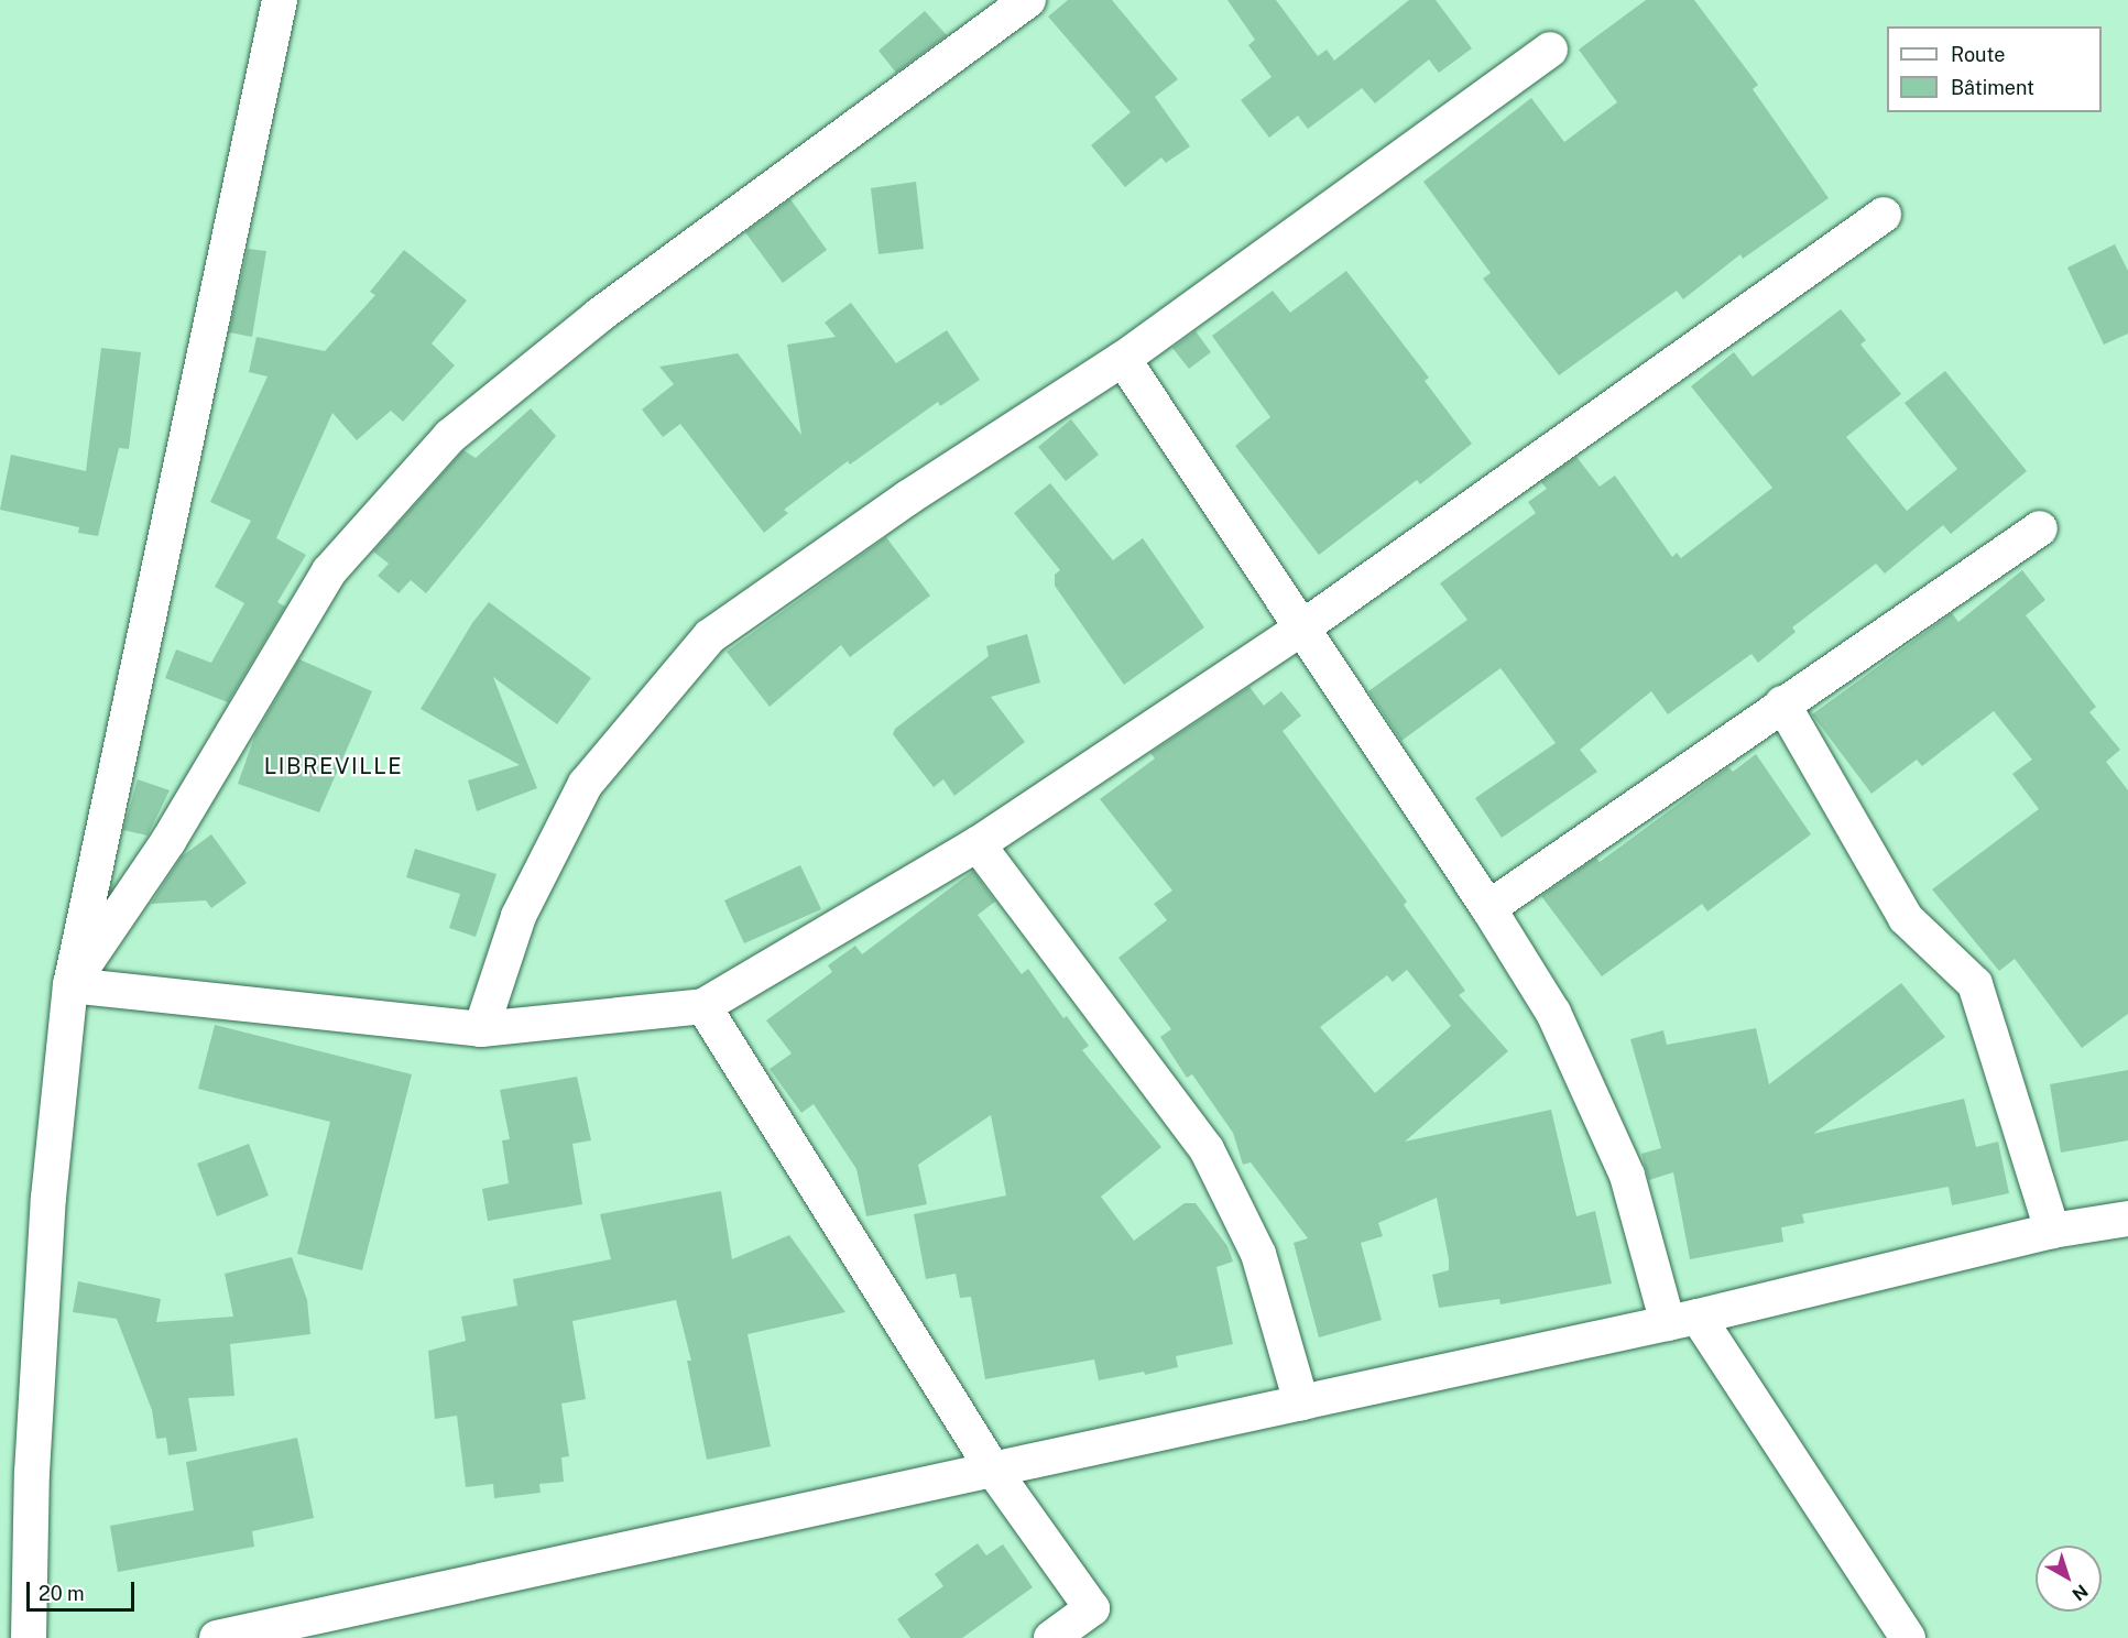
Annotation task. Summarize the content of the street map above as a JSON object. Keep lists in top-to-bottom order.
{
  "districts": ["LIBREVILLE"],
  "legend": ["Route", "Bâtiment"],
  "scale_bar": "20 m",
  "north": "bottom right"
}
